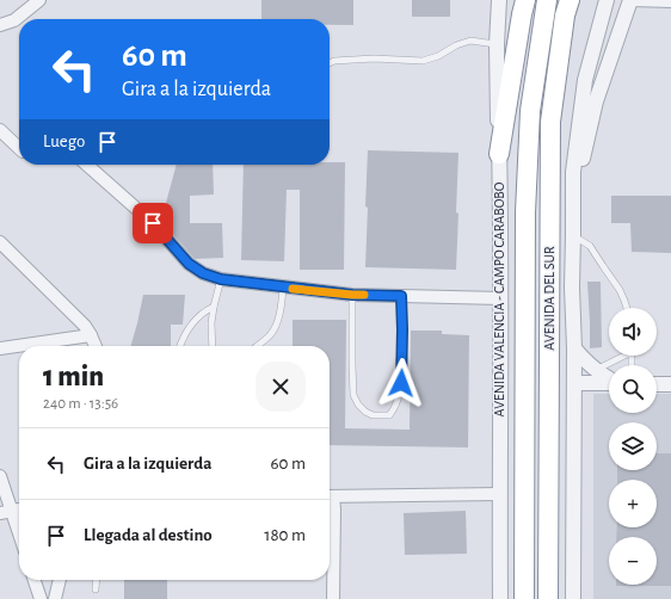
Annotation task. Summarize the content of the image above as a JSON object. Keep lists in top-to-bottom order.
{
  "streets": {
    "highway": ["AVENIDA DEL SUR"],
    "street": ["AVENIDA VALENCIA - CAMPO CARABOBO"]
  },
  "page": {
    "turn": ["60 m", "Gira a la izquierda"],
    "then": "Luego",
    "map_buttons": ["+", "−"],
    "heading": ["1 min", "240 m · 13:56"],
    "list": [
      {
        "name": "Gira a la izquierda",
        "value": "60 m"
      },
      {
        "name": "Llegada al destino",
        "value": "180 m"
      }
    ]
  }
}
